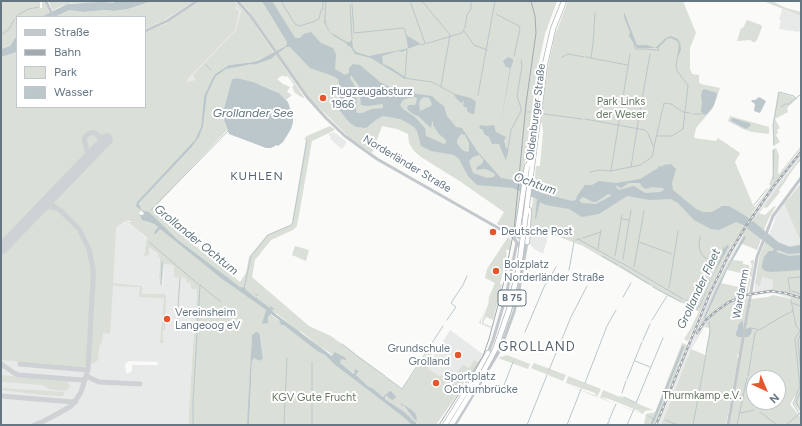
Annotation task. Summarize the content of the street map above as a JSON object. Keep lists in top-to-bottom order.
{
  "streets": {
    "highway": ["Oldenburger Straße", "B 75"],
    "street": ["Norderländer Straße", "Wardamm"]
  },
  "districts": ["KUHLEN", "GROLLAND"],
  "water": [
    "Grollander See",
    "Ochtum",
    "Grollander Ochtum",
    "Grollander Fleet"
  ],
  "parks": ["Park Links der Weser", "Thurmkamp e.V.", "KGV Gute Frucht"],
  "places": [
    "Flugzeugabsturz 1966",
    "Deutsche Post",
    "Bolzplatz Norderländer Straße",
    "Vereinsheim Langeoog eV",
    "Grundschule Grolland",
    "Sportplatz Ochtumbrücke"
  ],
  "legend": [
    "Straße",
    "Bahn",
    "Park",
    "Wasser"
  ],
  "north": "bottom right"
}
